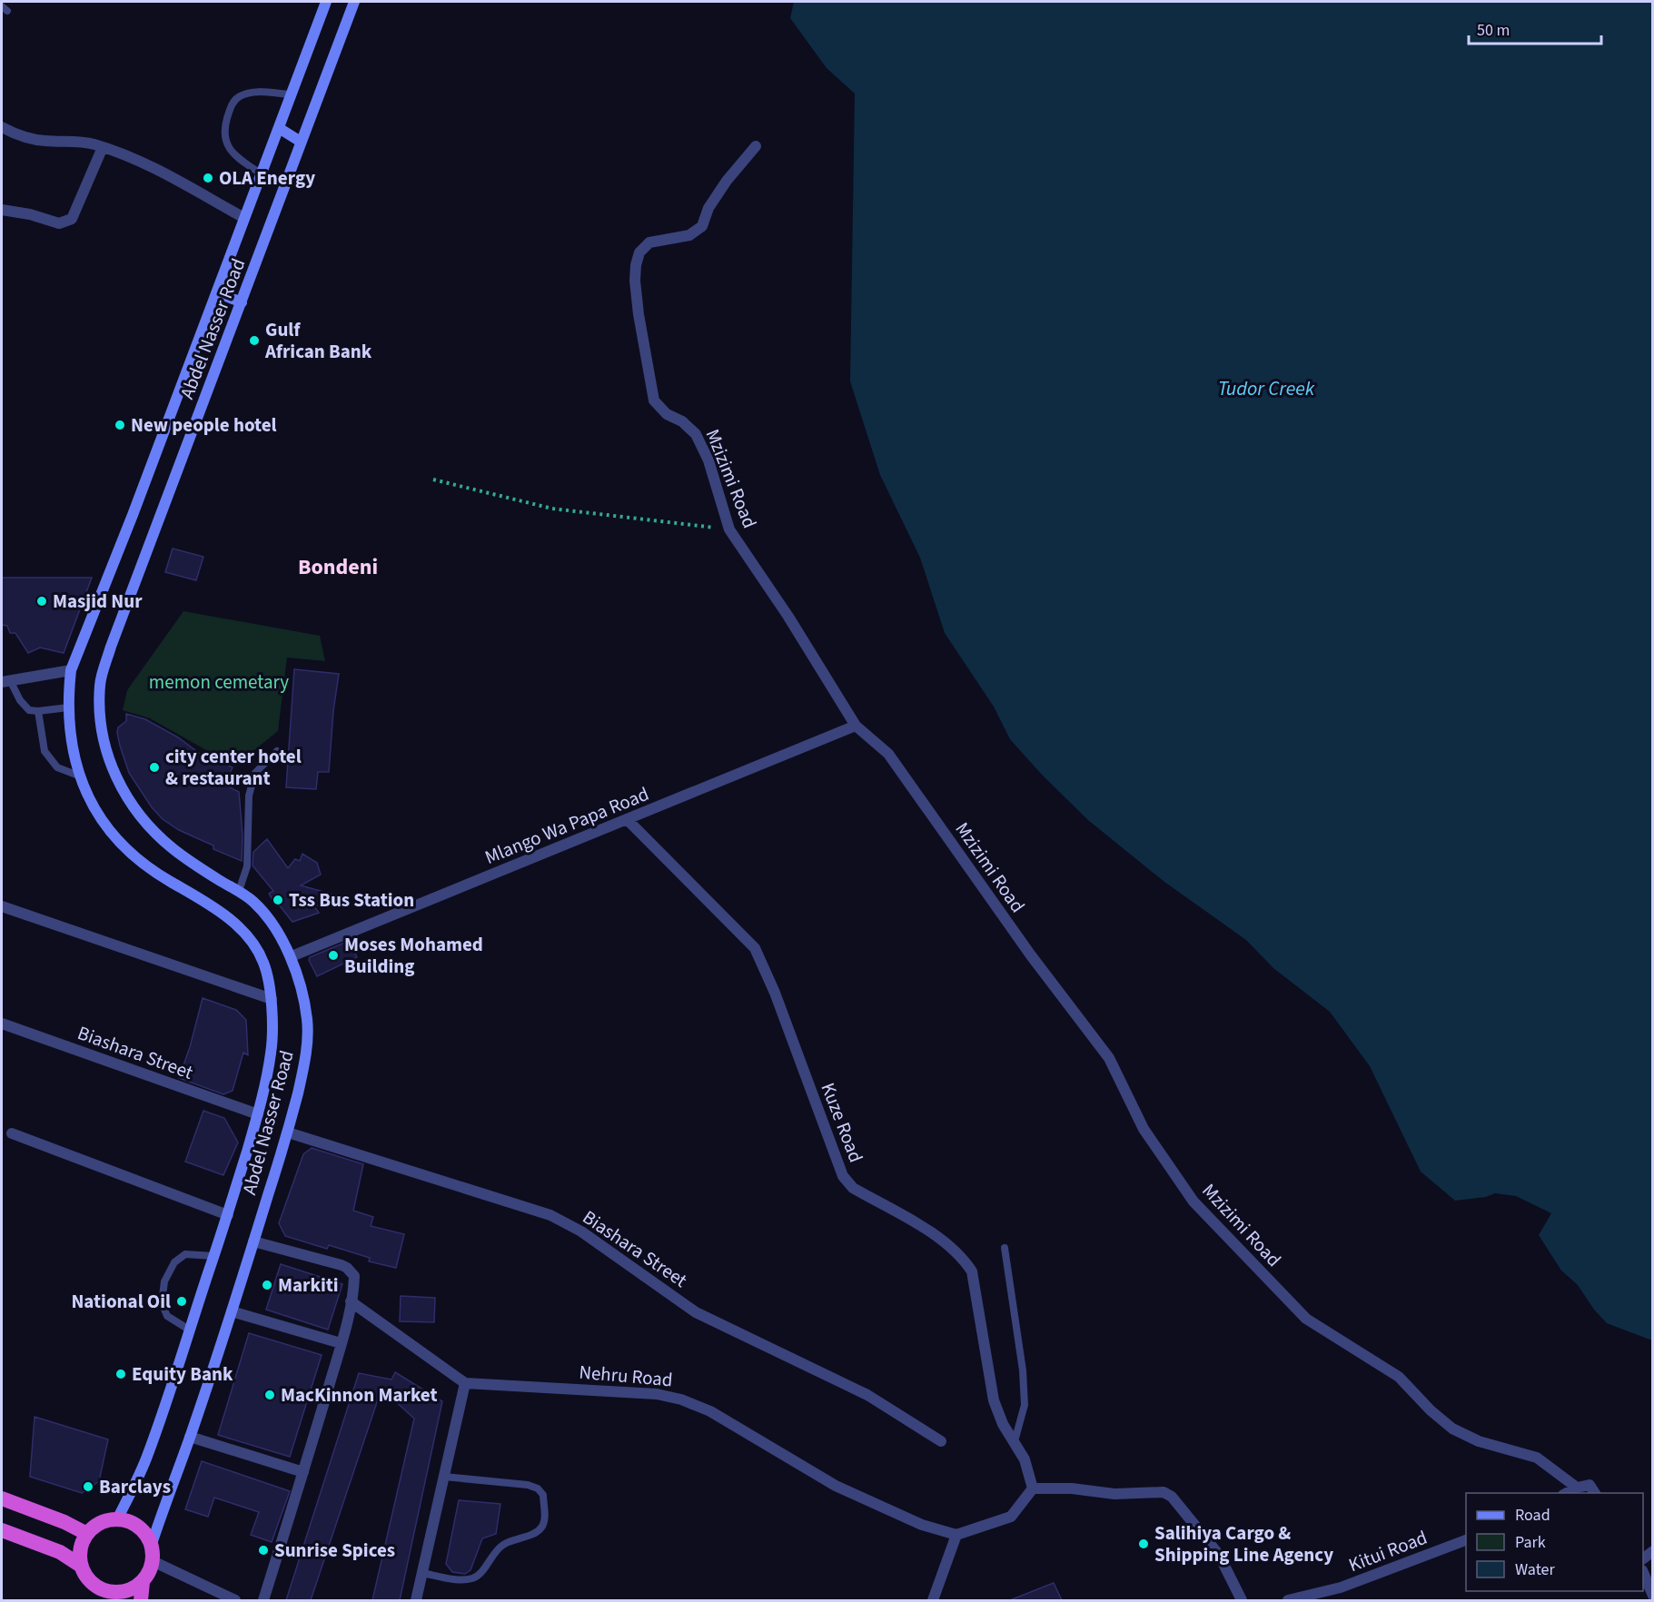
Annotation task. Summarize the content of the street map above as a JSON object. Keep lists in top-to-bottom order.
{
  "streets": {
    "main road": ["Abdel Nasser Road"],
    "street": [
      "Mzizimi Road",
      "Mlango Wa Papa Road",
      "Biashara Street",
      "Kuze Road",
      "Nehru Road",
      "Kitui Road"
    ]
  },
  "crossings": [
    ["Abdel Nasser Road", "Mlango Wa Papa Road"],
    ["Abdel Nasser Road", "Biashara Street"],
    ["Mzizimi Road", "Mlango Wa Papa Road"],
    ["Mlango Wa Papa Road", "Kuze Road"]
  ],
  "districts": ["Bondeni"],
  "water": ["Tudor Creek"],
  "parks": ["memon cemetary"],
  "places": [
    "OLA Energy",
    "Gulf African Bank",
    "New people hotel",
    "Masjid Nur",
    "city center hotel & restaurant",
    "Tss Bus Station",
    "Moses Mohamed Building",
    "Markiti",
    "National Oil",
    "Equity Bank",
    "MacKinnon Market",
    "Barclays",
    "Salihiya Cargo & Shipping Line Agency",
    "Sunrise Spices"
  ],
  "legend": ["Road", "Park", "Water"],
  "scale_bar": "50 m"
}
